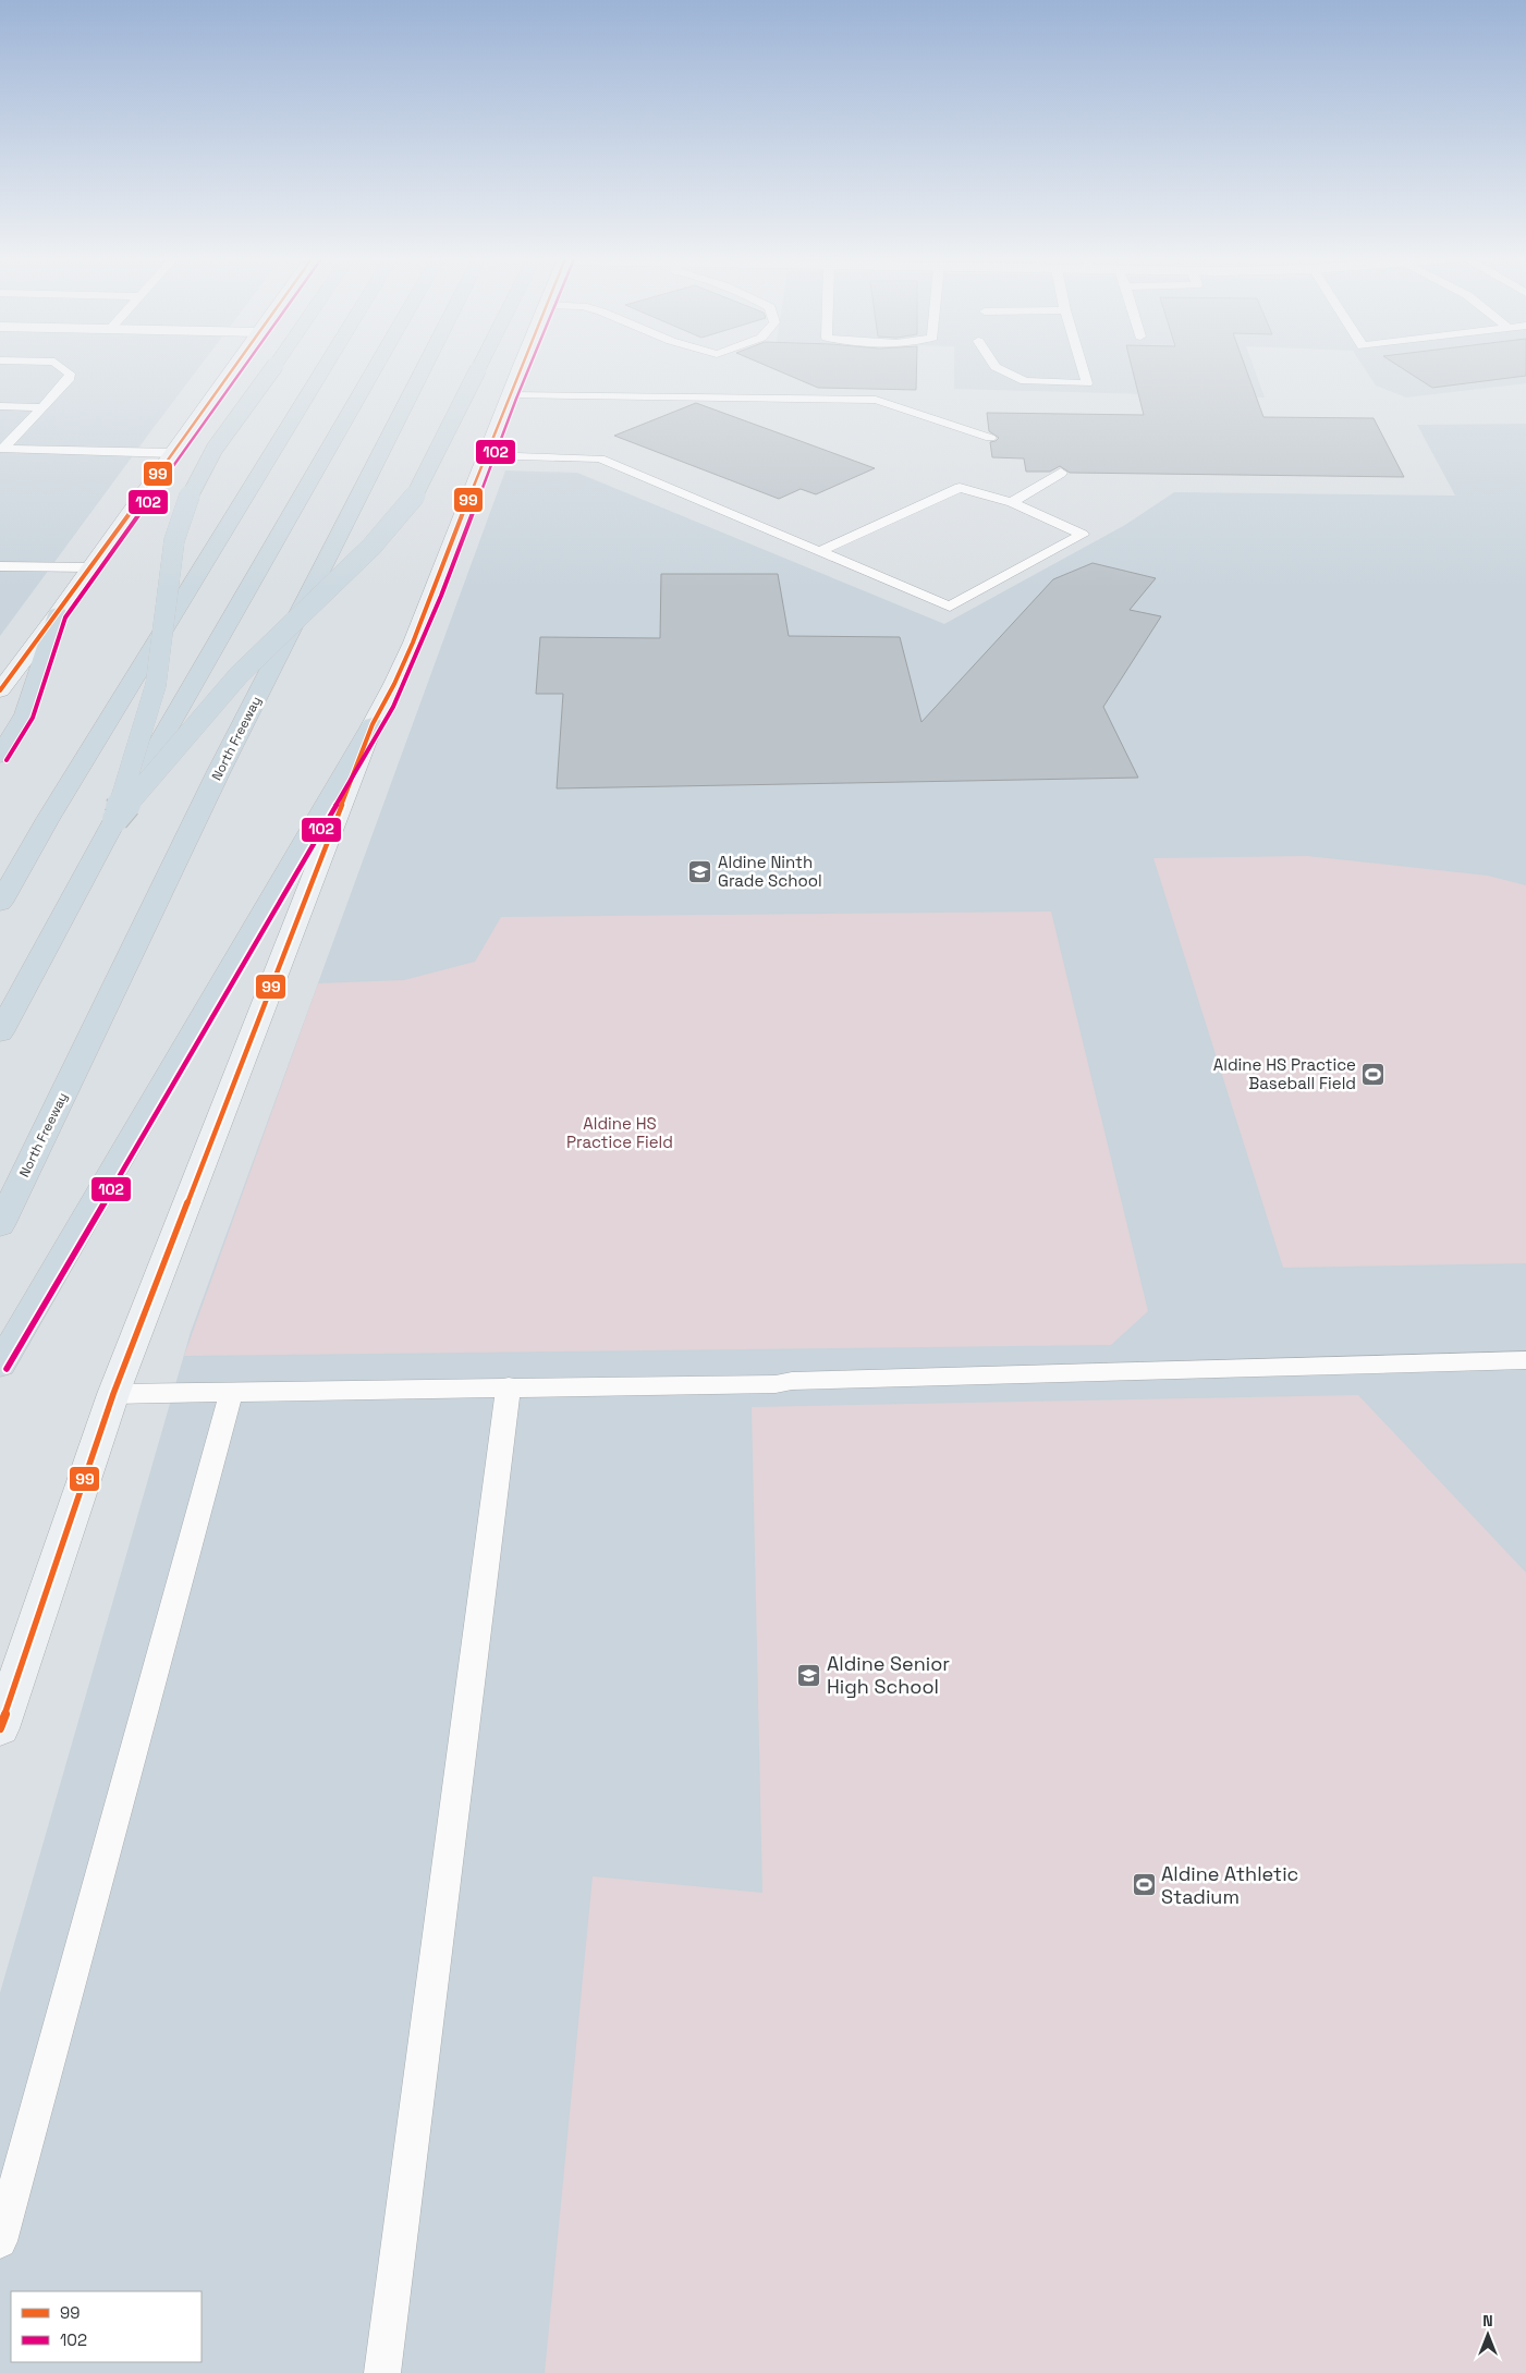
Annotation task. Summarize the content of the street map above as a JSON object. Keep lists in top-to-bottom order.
{
  "streets": {
    "highway": ["North Freeway"]
  },
  "parks": ["Aldine HS Practice Field"],
  "places": {
    "school or university": ["Aldine Ninth Grade School", "Aldine Senior High School"],
    "sports": ["Aldine HS Practice Baseball Field", "Aldine Athletic Stadium"]
  },
  "lines": ["transit line 99", "transit line 102"],
  "legend": ["99", "102"],
  "north": "top"
}
